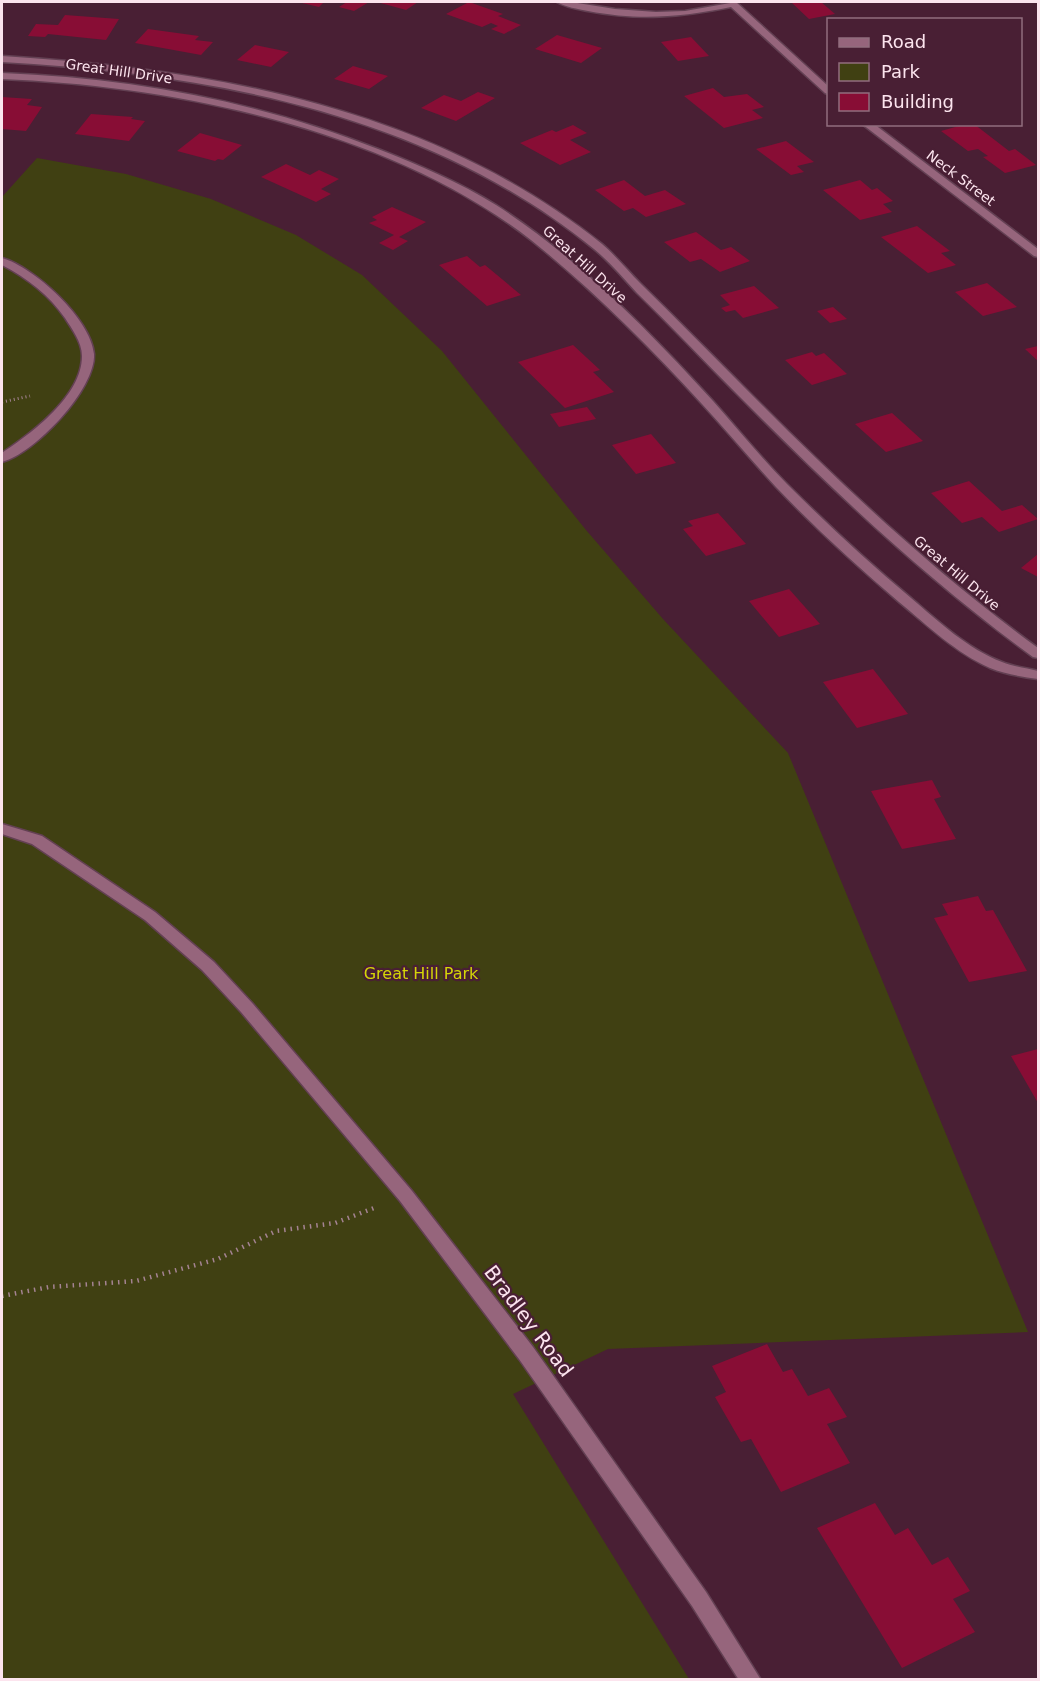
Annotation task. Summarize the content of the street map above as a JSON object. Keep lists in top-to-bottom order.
{
  "streets": {
    "street": ["Great Hill Drive", "Neck Street", "Bradley Road"]
  },
  "parks": ["Great Hill Park"],
  "legend": ["Road", "Park", "Building"]
}
